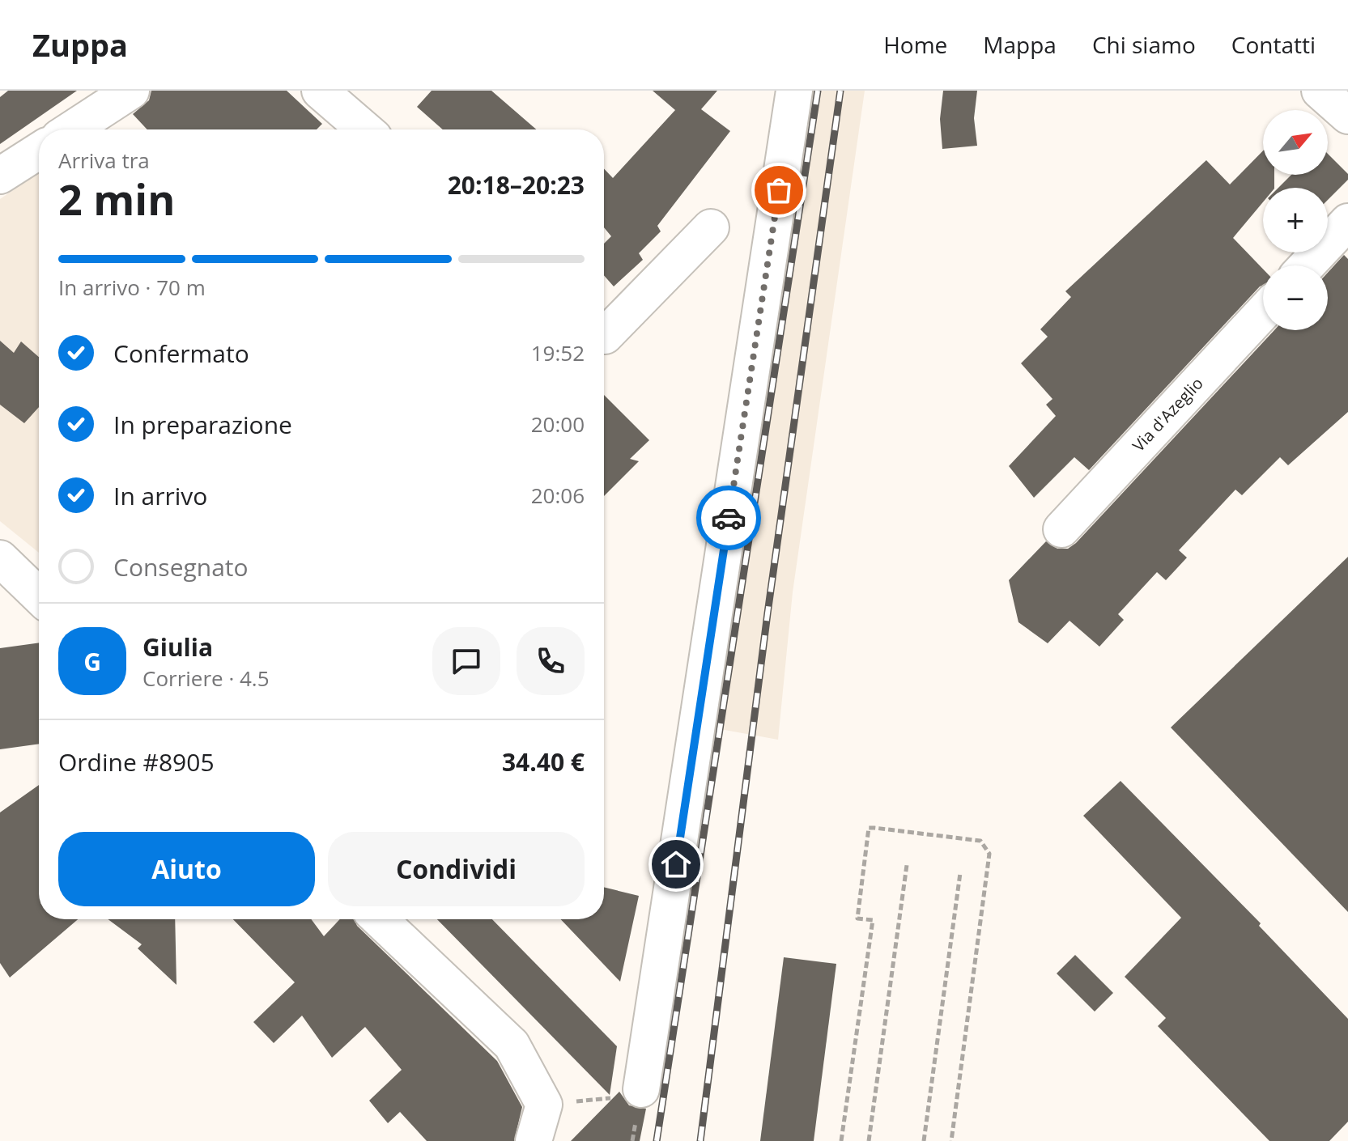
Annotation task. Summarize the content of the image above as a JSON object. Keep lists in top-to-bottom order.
{
  "streets": {
    "street": ["Via d'Azeglio"]
  },
  "north": "top right",
  "page": {
    "header": "Zuppa",
    "nav": [
      "Home",
      "Mappa",
      "Chi siamo",
      "Contatti"
    ],
    "map_buttons": ["+", "−"],
    "heading": ["2 min", "Arriva tra", "20:18–20:23"],
    "panel": [
      "Giulia",
      "Corriere · 4.5",
      "Ordine #8905",
      "34.40 €"
    ],
    "bar": "In arrivo · 70 m",
    "list": [
      ["Confermato", "19:52"],
      ["In preparazione", "20:00"],
      ["In arrivo", "20:06"],
      "Consegnato"
    ],
    "round": "G",
    "buttons": ["Aiuto", "Condividi"]
  }
}
